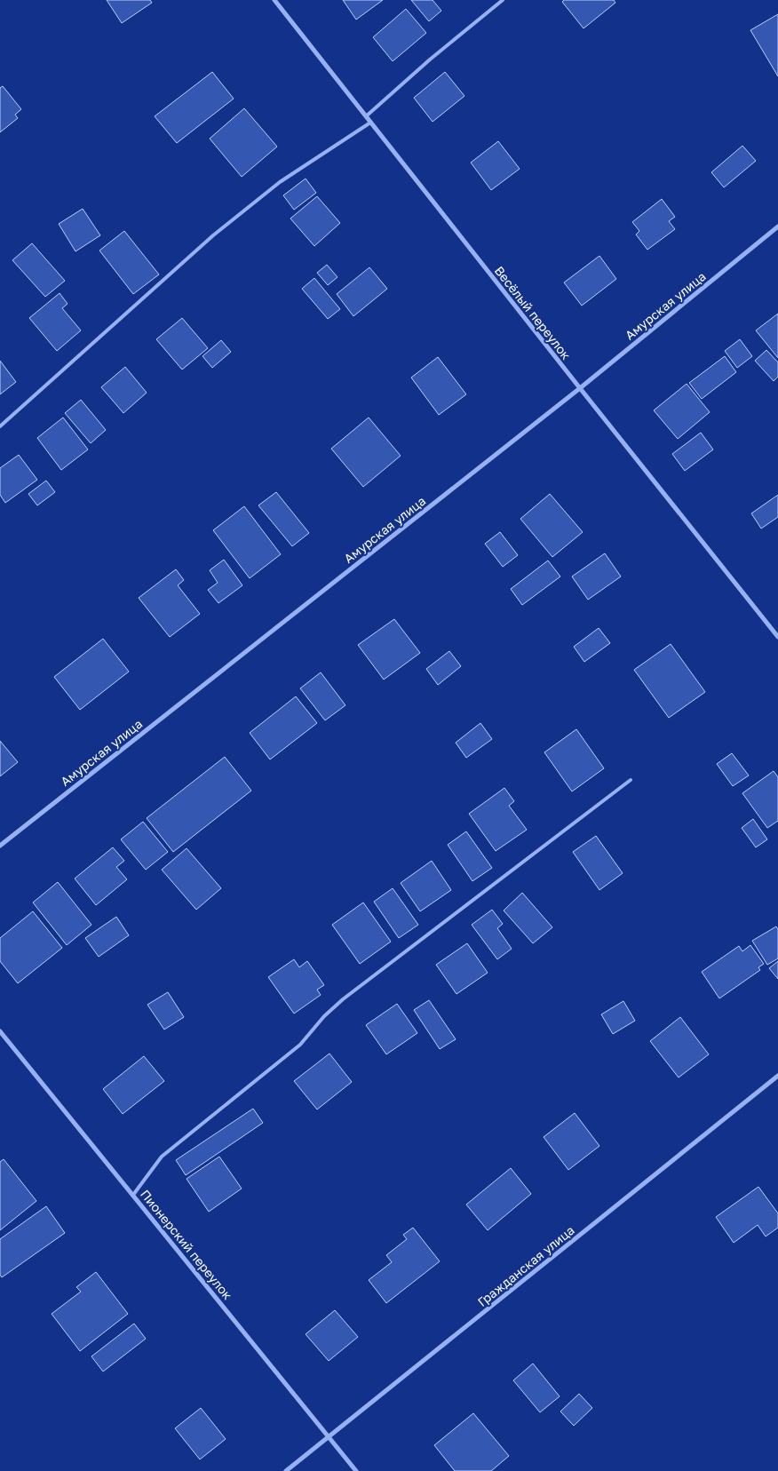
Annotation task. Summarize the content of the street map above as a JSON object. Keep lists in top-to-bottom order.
{
  "streets": {
    "street": [
      "Амурская улица",
      "Весёлый переулок",
      "Пионерский переулок",
      "Гражданская улица"
    ]
  },
  "crossings": [
    ["Амурская улица", "Весёлый переулок"],
    ["Пионерский переулок", "Гражданская улица"]
  ]
}
